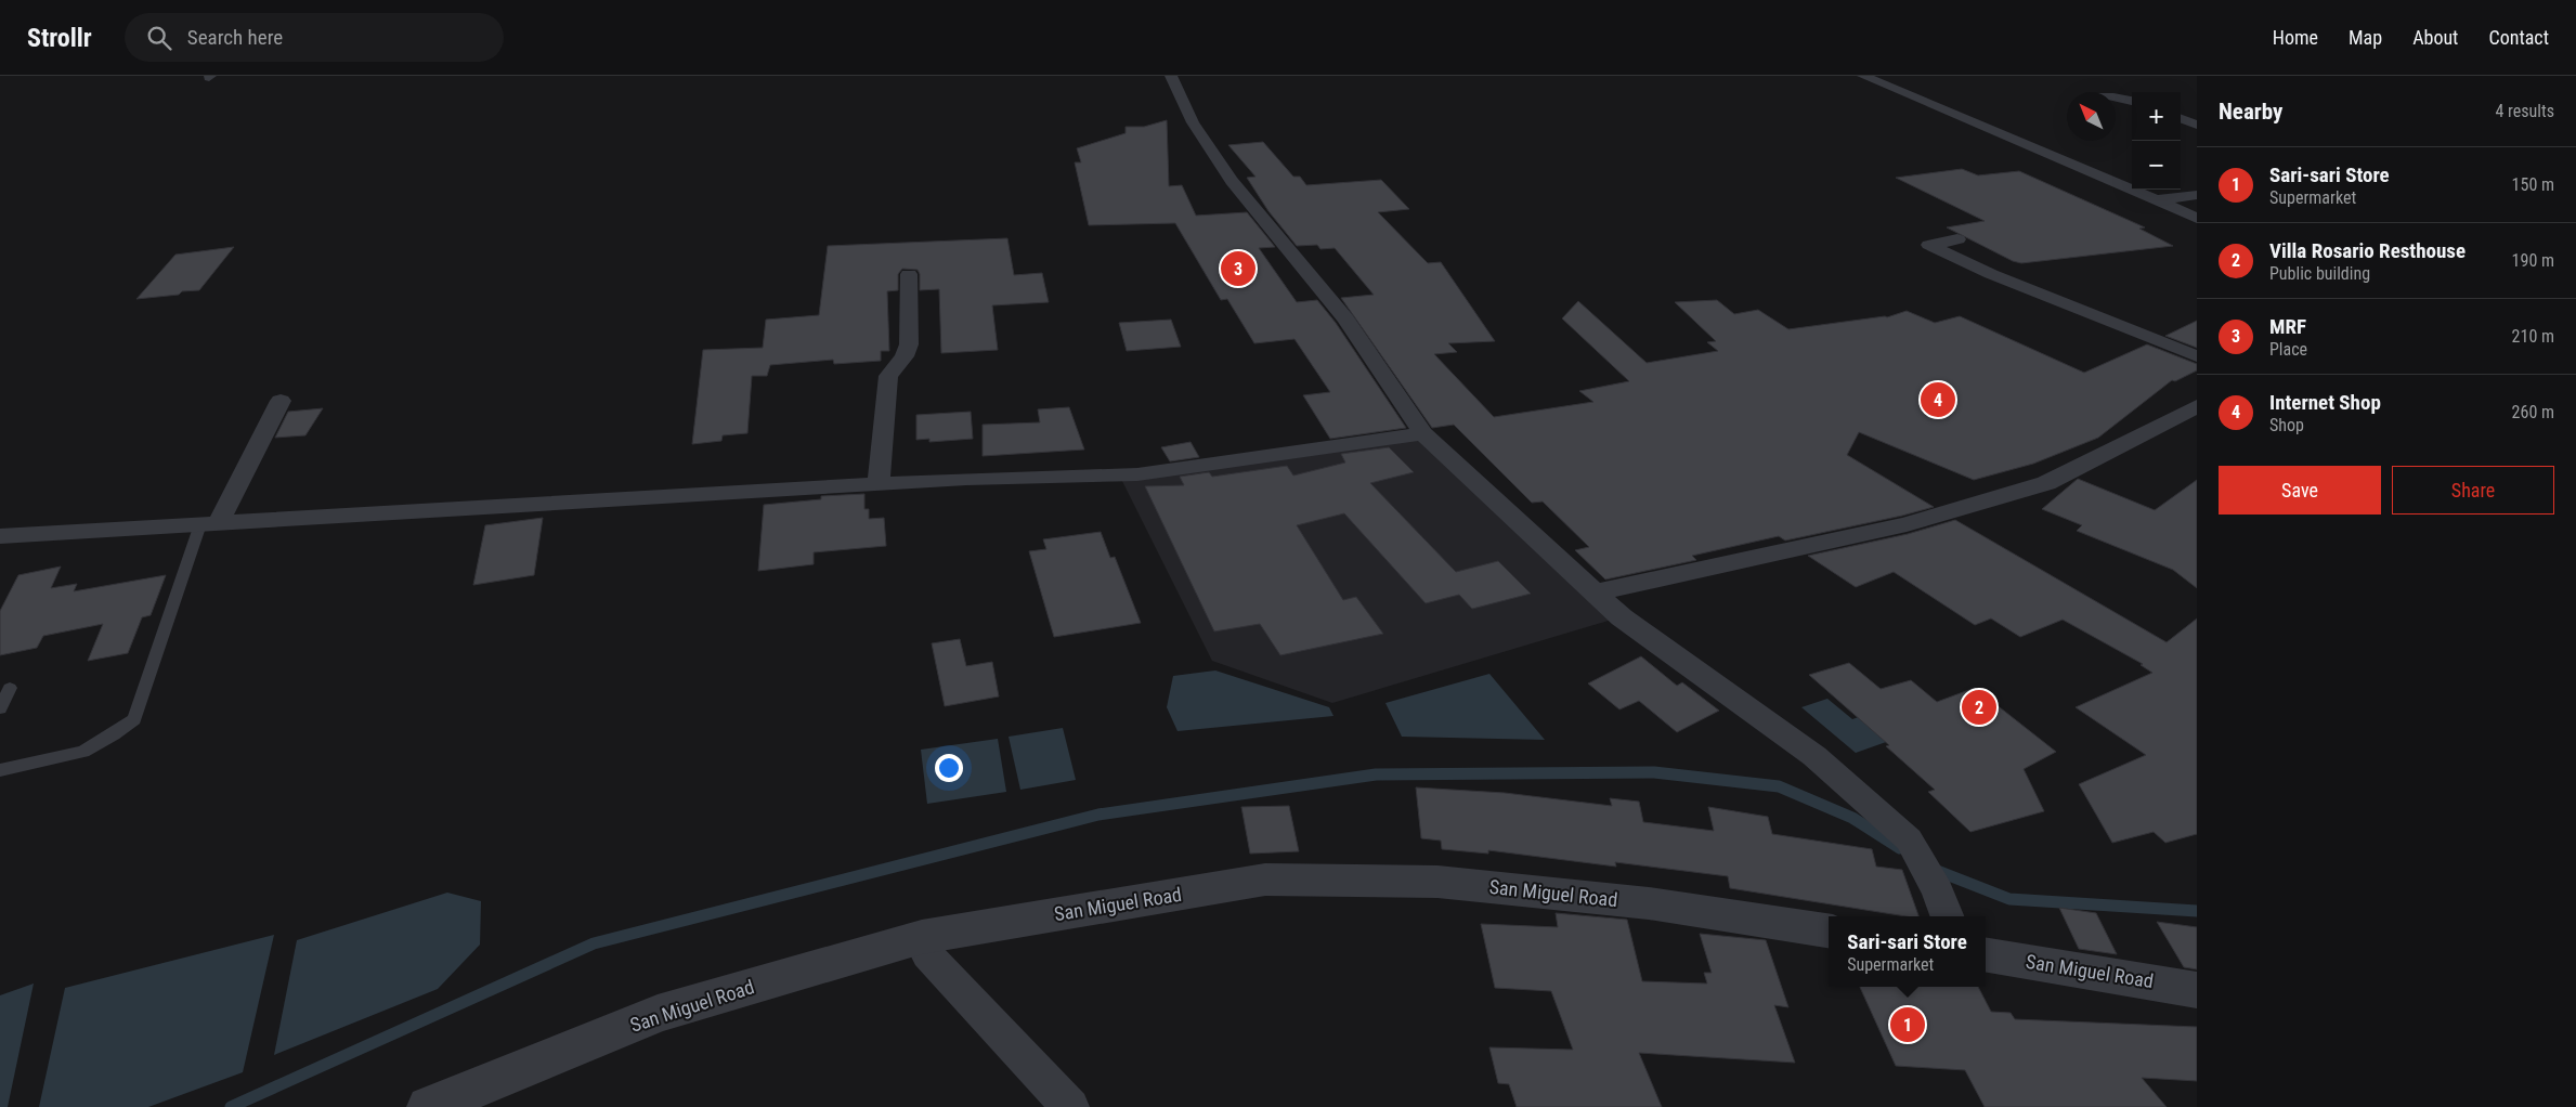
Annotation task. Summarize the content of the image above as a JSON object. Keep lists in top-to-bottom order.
{
  "streets": {
    "street": ["San Miguel Road"]
  },
  "north": "top left",
  "page": {
    "header": "Strollr",
    "search": "Search here",
    "nav": [
      "Home",
      "Map",
      "About",
      "Contact"
    ],
    "heading": ["Nearby", "4 results"],
    "map_buttons": ["+", "−"],
    "list": [
      {
        "mark": "1",
        "name": "Sari-sari Store",
        "note": "Supermarket",
        "value": "150 m"
      },
      {
        "mark": "2",
        "name": "Villa Rosario Resthouse",
        "note": "Public building",
        "value": "190 m"
      },
      {
        "mark": "3",
        "name": "MRF",
        "note": "Place",
        "value": "210 m"
      },
      {
        "mark": "4",
        "name": "Internet Shop",
        "note": "Shop",
        "value": "260 m"
      }
    ],
    "pins": [
      "3",
      "4",
      "2",
      "1"
    ],
    "buttons": ["Save", "Share"],
    "popup": ["Sari-sari Store", "Supermarket"]
  }
}
